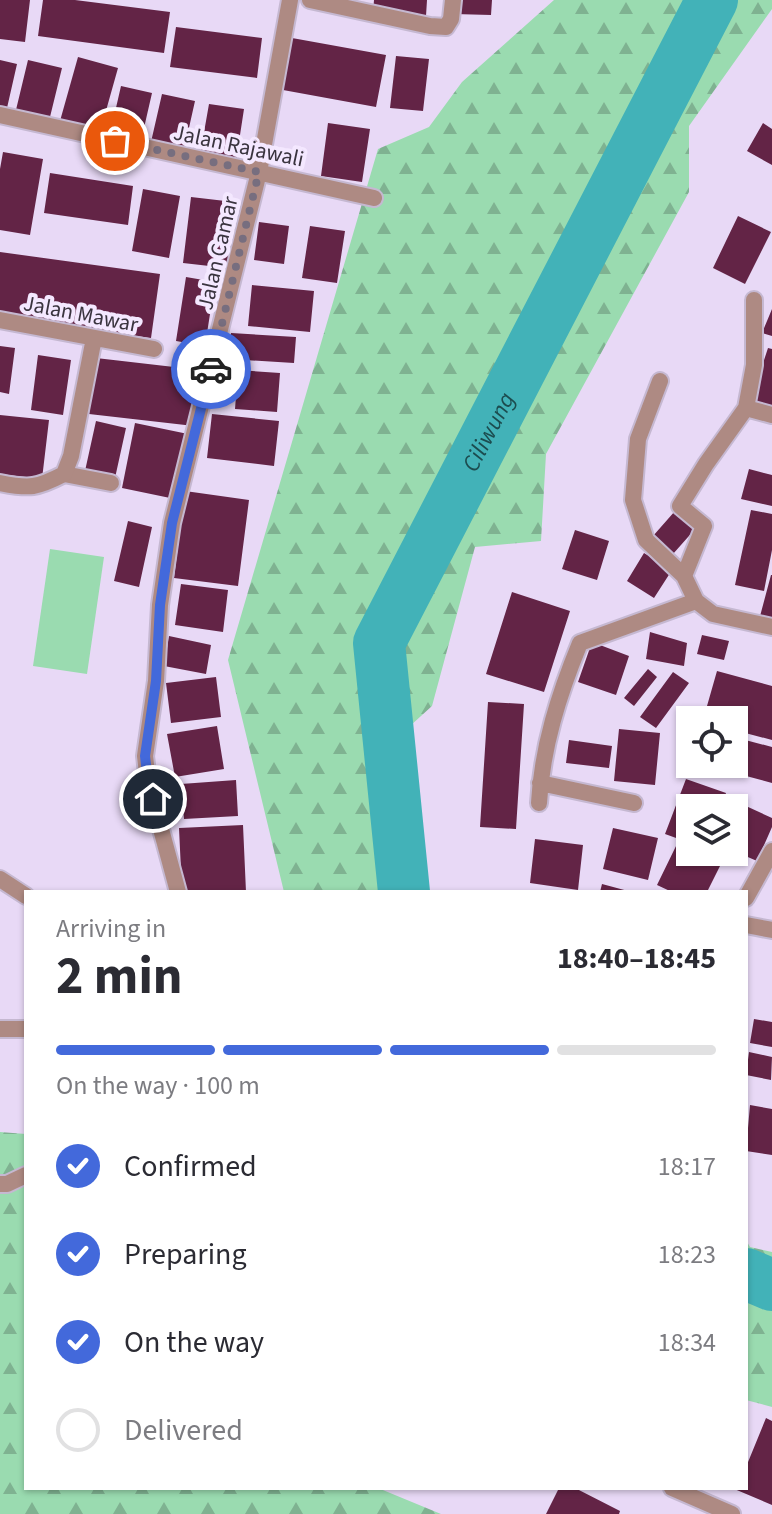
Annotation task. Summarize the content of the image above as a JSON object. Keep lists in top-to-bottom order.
{
  "streets": {
    "street": ["Jalan Rajawali", "Jalan Camar", "Jalan Mawar"]
  },
  "crossings": [
    ["Jalan Rajawali", "Jalan Camar"]
  ],
  "water": ["Ciliwung"],
  "page": {
    "heading": ["2 min", "Arriving in", "18:40–18:45"],
    "bar": "On the way · 100 m",
    "list": [
      ["Confirmed", "18:17"],
      ["Preparing", "18:23"],
      ["On the way", "18:34"],
      "Delivered"
    ]
  }
}
